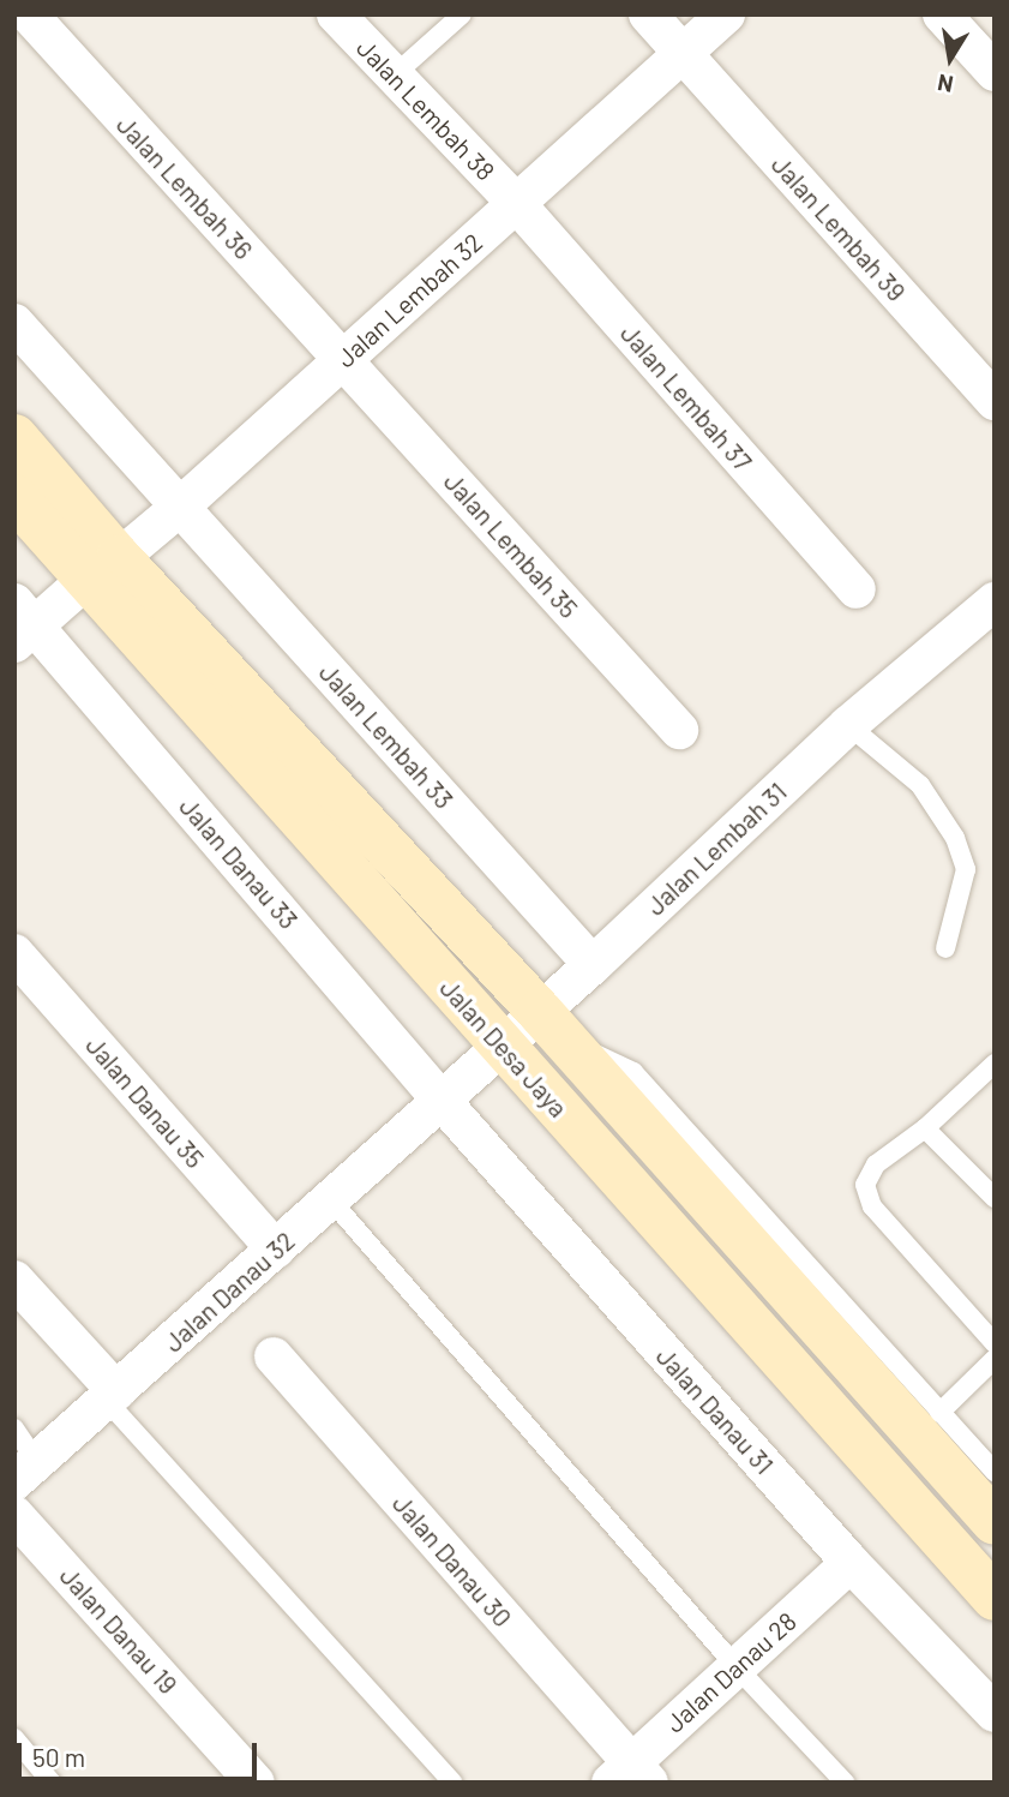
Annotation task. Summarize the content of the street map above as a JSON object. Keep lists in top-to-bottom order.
{
  "streets": {
    "main road": ["Jalan Desa Jaya"],
    "street": [
      "Jalan Lembah 38",
      "Jalan Lembah 36",
      "Jalan Lembah 39",
      "Jalan Lembah 32",
      "Jalan Lembah 37",
      "Jalan Lembah 35",
      "Jalan Lembah 33",
      "Jalan Lembah 31",
      "Jalan Danau 33",
      "Jalan Danau 35",
      "Jalan Danau 32",
      "Jalan Danau 31",
      "Jalan Danau 30",
      "Jalan Danau 19",
      "Jalan Danau 28"
    ]
  },
  "crossings": [
    ["Jalan Lembah 38", "Jalan Lembah 32"],
    ["Jalan Lembah 38", "Jalan Lembah 37"],
    ["Jalan Lembah 36", "Jalan Lembah 32"],
    ["Jalan Lembah 36", "Jalan Lembah 35"],
    ["Jalan Lembah 39", "Jalan Lembah 32"],
    ["Jalan Lembah 32", "Jalan Lembah 37"],
    ["Jalan Lembah 32", "Jalan Lembah 35"],
    ["Jalan Lembah 32", "Jalan Lembah 33"],
    ["Jalan Lembah 32", "Jalan Danau 33"],
    ["Jalan Lembah 32", "Jalan Desa Jaya"],
    ["Jalan Lembah 33", "Jalan Lembah 31"],
    ["Jalan Lembah 31", "Jalan Danau 33"],
    ["Jalan Lembah 31", "Jalan Desa Jaya"],
    ["Jalan Lembah 31", "Jalan Danau 32"],
    ["Jalan Lembah 31", "Jalan Danau 31"],
    ["Jalan Danau 33", "Jalan Danau 32"],
    ["Jalan Danau 33", "Jalan Danau 31"],
    ["Jalan Danau 35", "Jalan Danau 32"],
    ["Jalan Danau 32", "Jalan Danau 31"],
    ["Jalan Danau 31", "Jalan Danau 28"],
    ["Jalan Danau 30", "Jalan Danau 28"]
  ],
  "scale_bar": "50 m",
  "north": "bottom"
}
